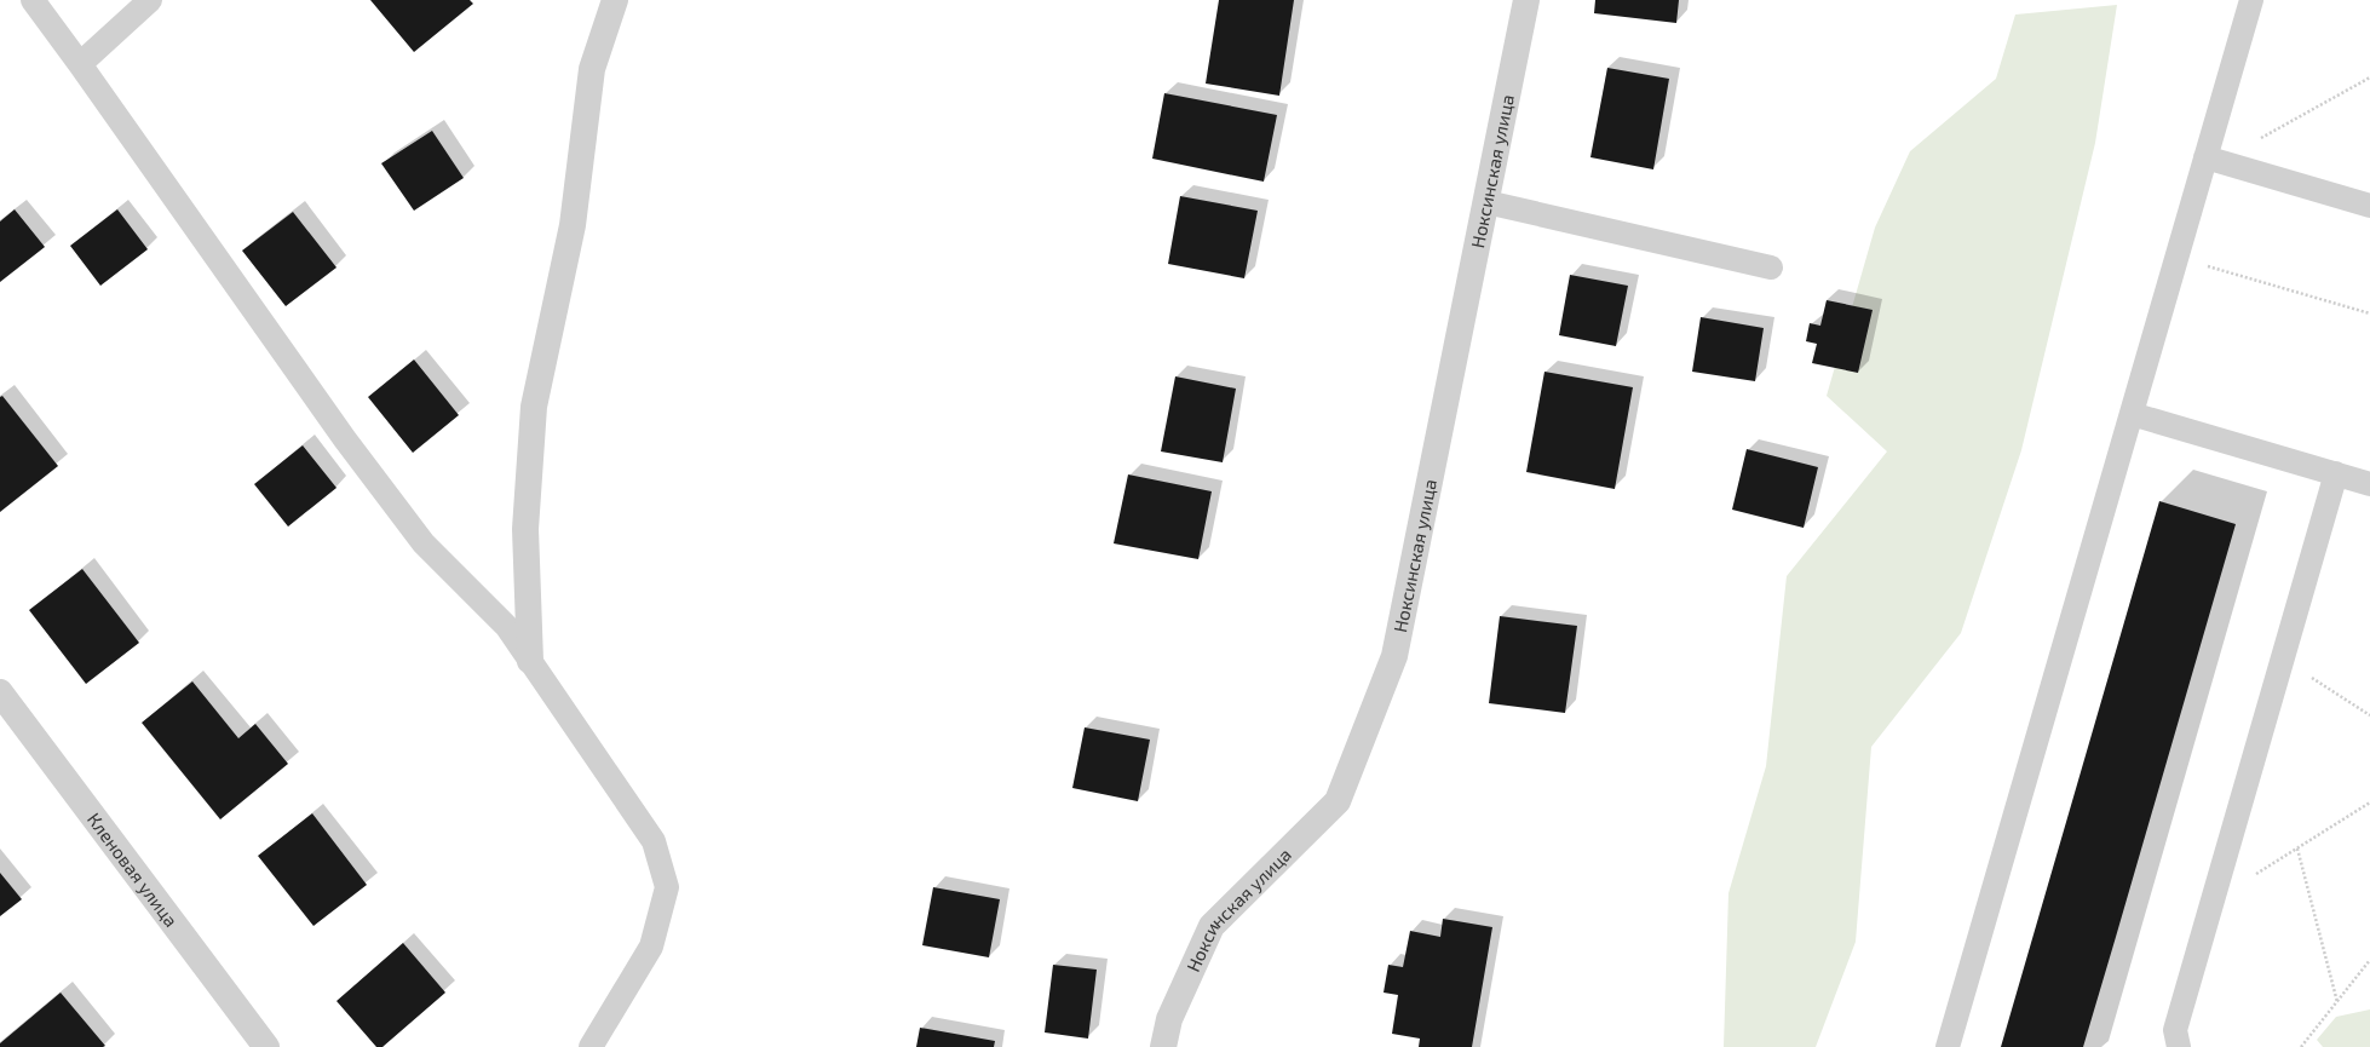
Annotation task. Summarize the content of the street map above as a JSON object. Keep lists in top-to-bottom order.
{
  "streets": {
    "street": ["Ноксинская улица", "Кленовая улица"]
  }
}
